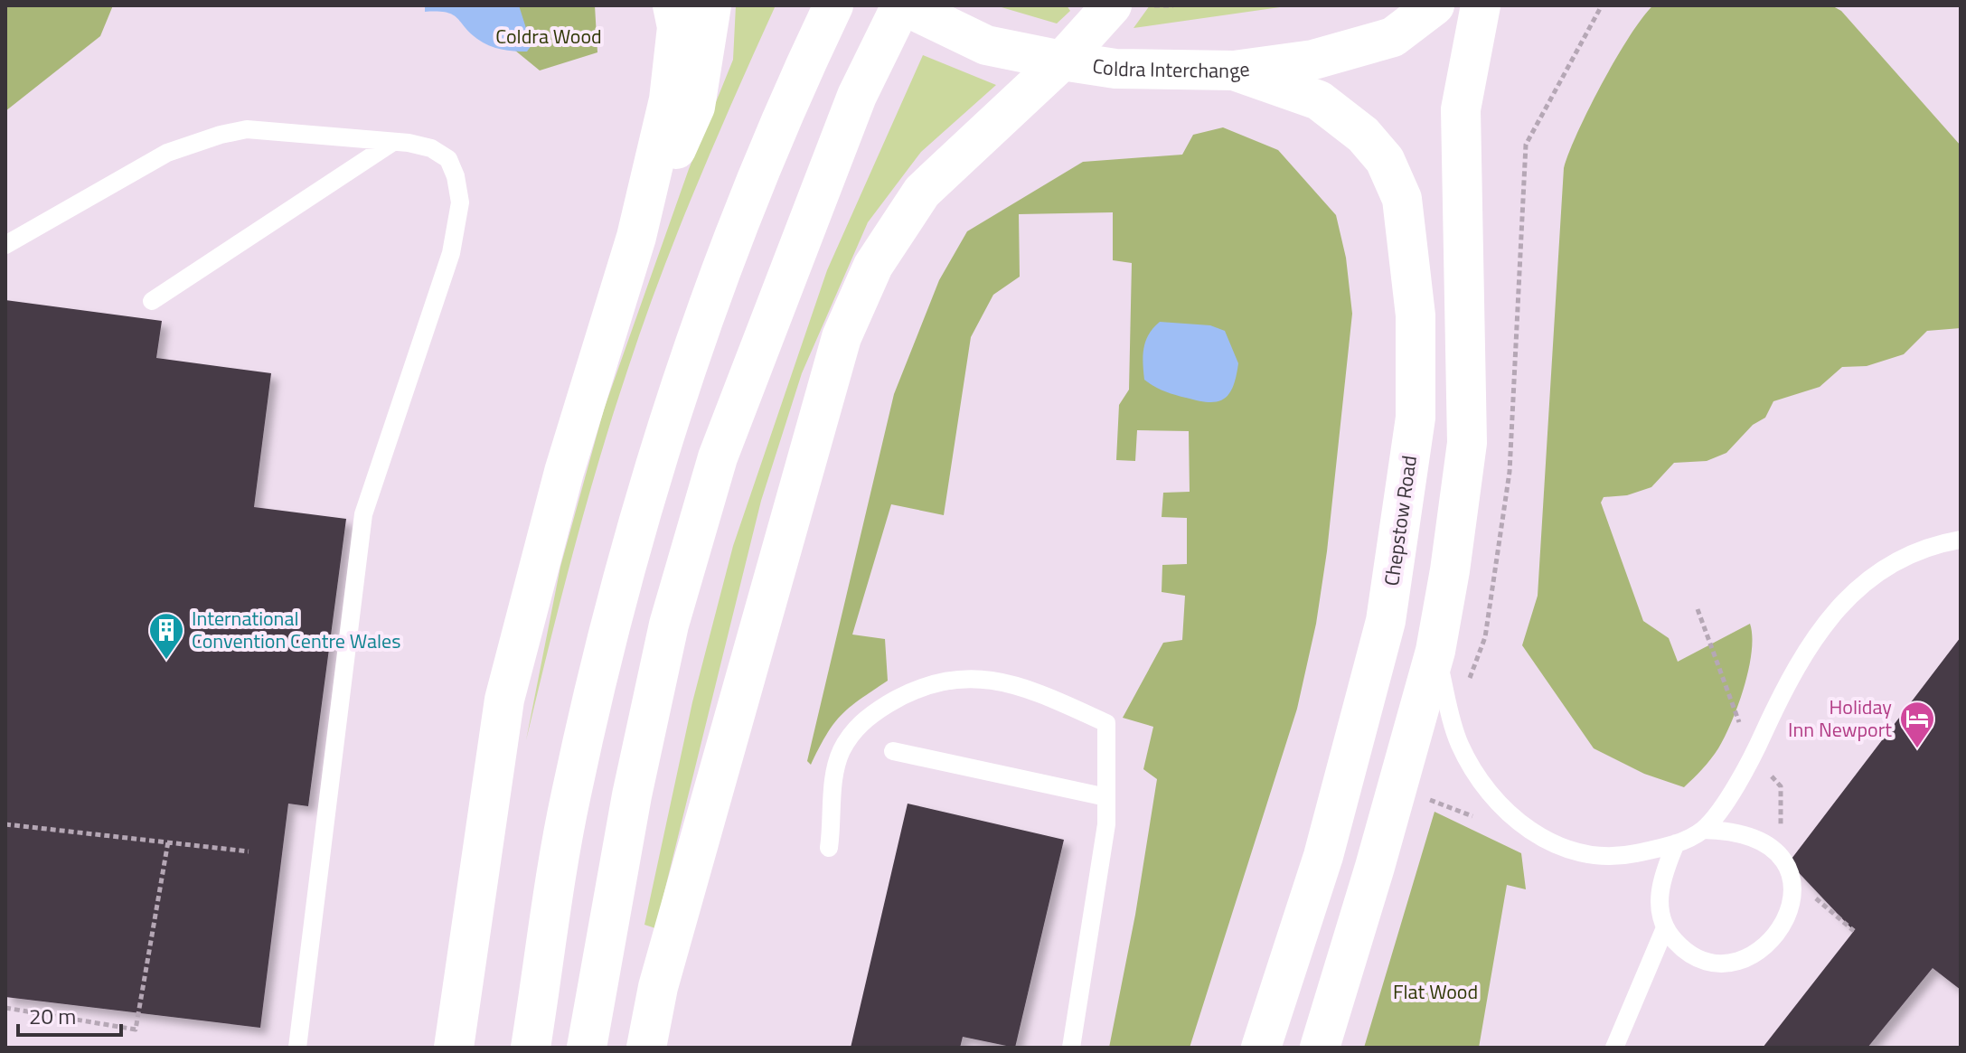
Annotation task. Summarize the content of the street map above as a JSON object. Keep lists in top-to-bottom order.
{
  "streets": {
    "main road": ["Coldra Interchange", "Chepstow Road"]
  },
  "crossings": [
    ["Coldra Interchange", "Chepstow Road"]
  ],
  "parks": ["Coldra Wood", "Flat Wood"],
  "places": {
    "building": ["International Convention Centre Wales"],
    "hotel": ["Holiday Inn Newport"]
  },
  "scale_bar": "20 m"
}
